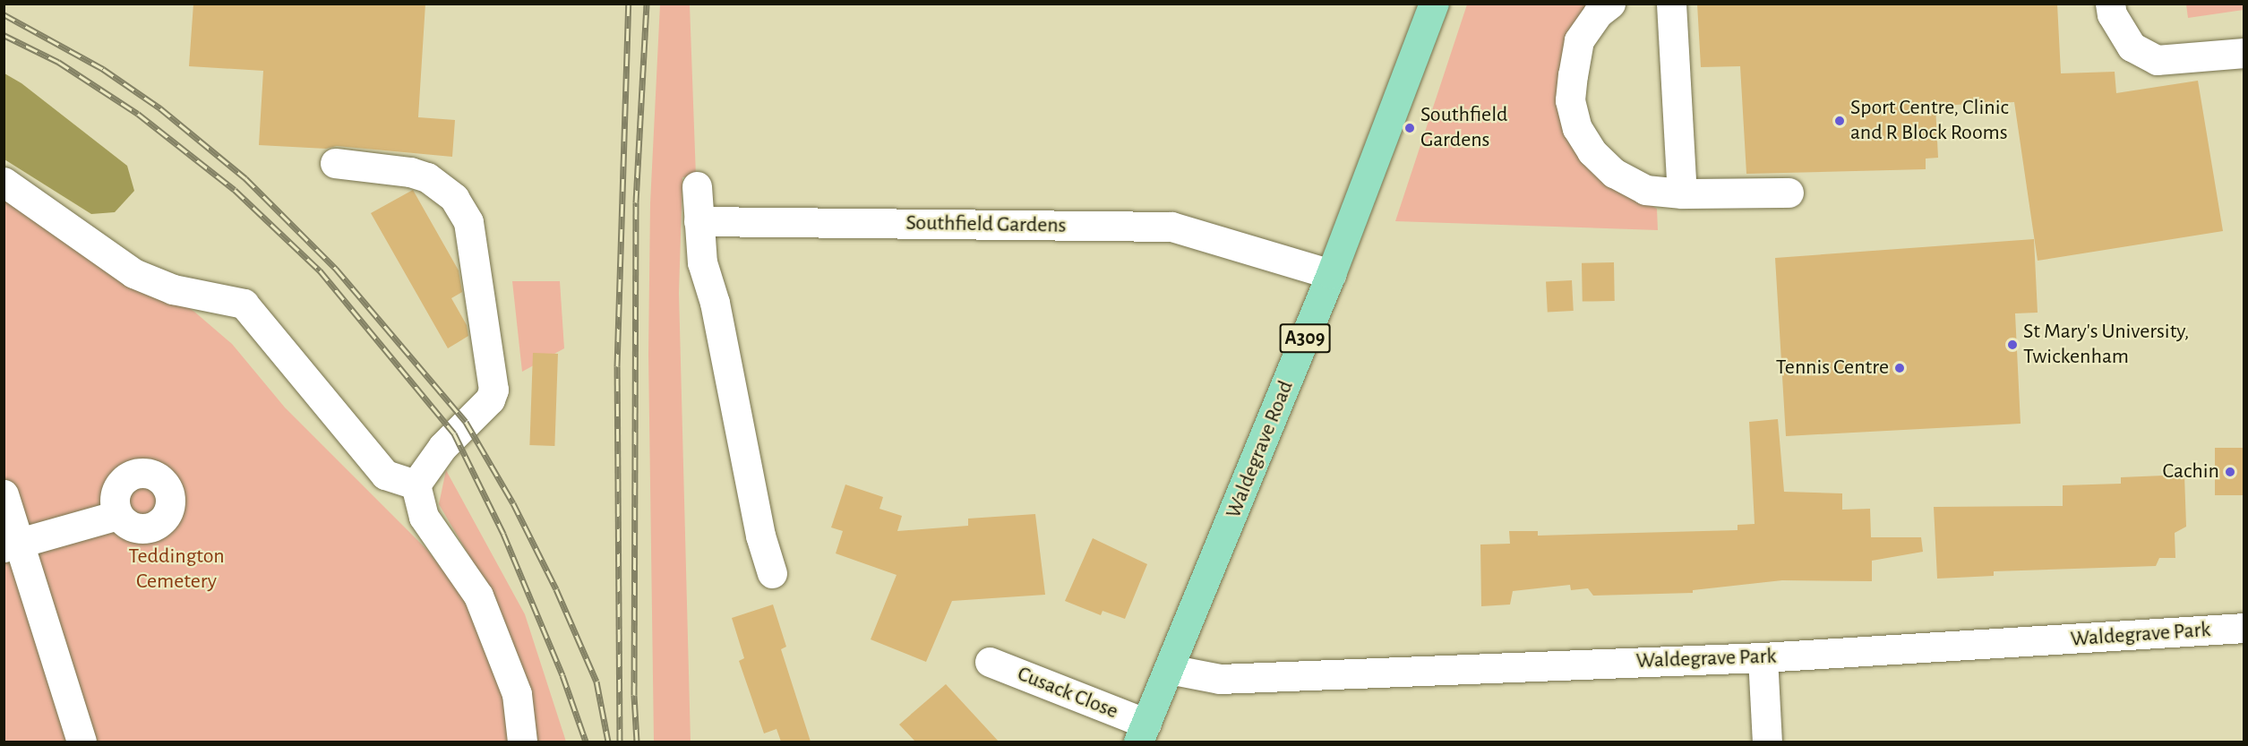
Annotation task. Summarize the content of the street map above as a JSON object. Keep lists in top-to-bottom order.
{
  "streets": {
    "main road": ["A309", "Waldegrave Road"],
    "street": ["Southfield Gardens", "Waldegrave Park", "Cusack Close"]
  },
  "crossings": [
    ["Southfield Gardens", "Waldegrave Road"],
    ["Waldegrave Road", "Waldegrave Park"],
    ["Waldegrave Road", "Cusack Close"]
  ],
  "parks": ["Teddington Cemetery"],
  "places": [
    "Sport Centre, Clinic and R Block Rooms",
    "Southfield Gardens",
    "St Mary's University, Twickenham",
    "Tennis Centre",
    "Cachin"
  ]
}
